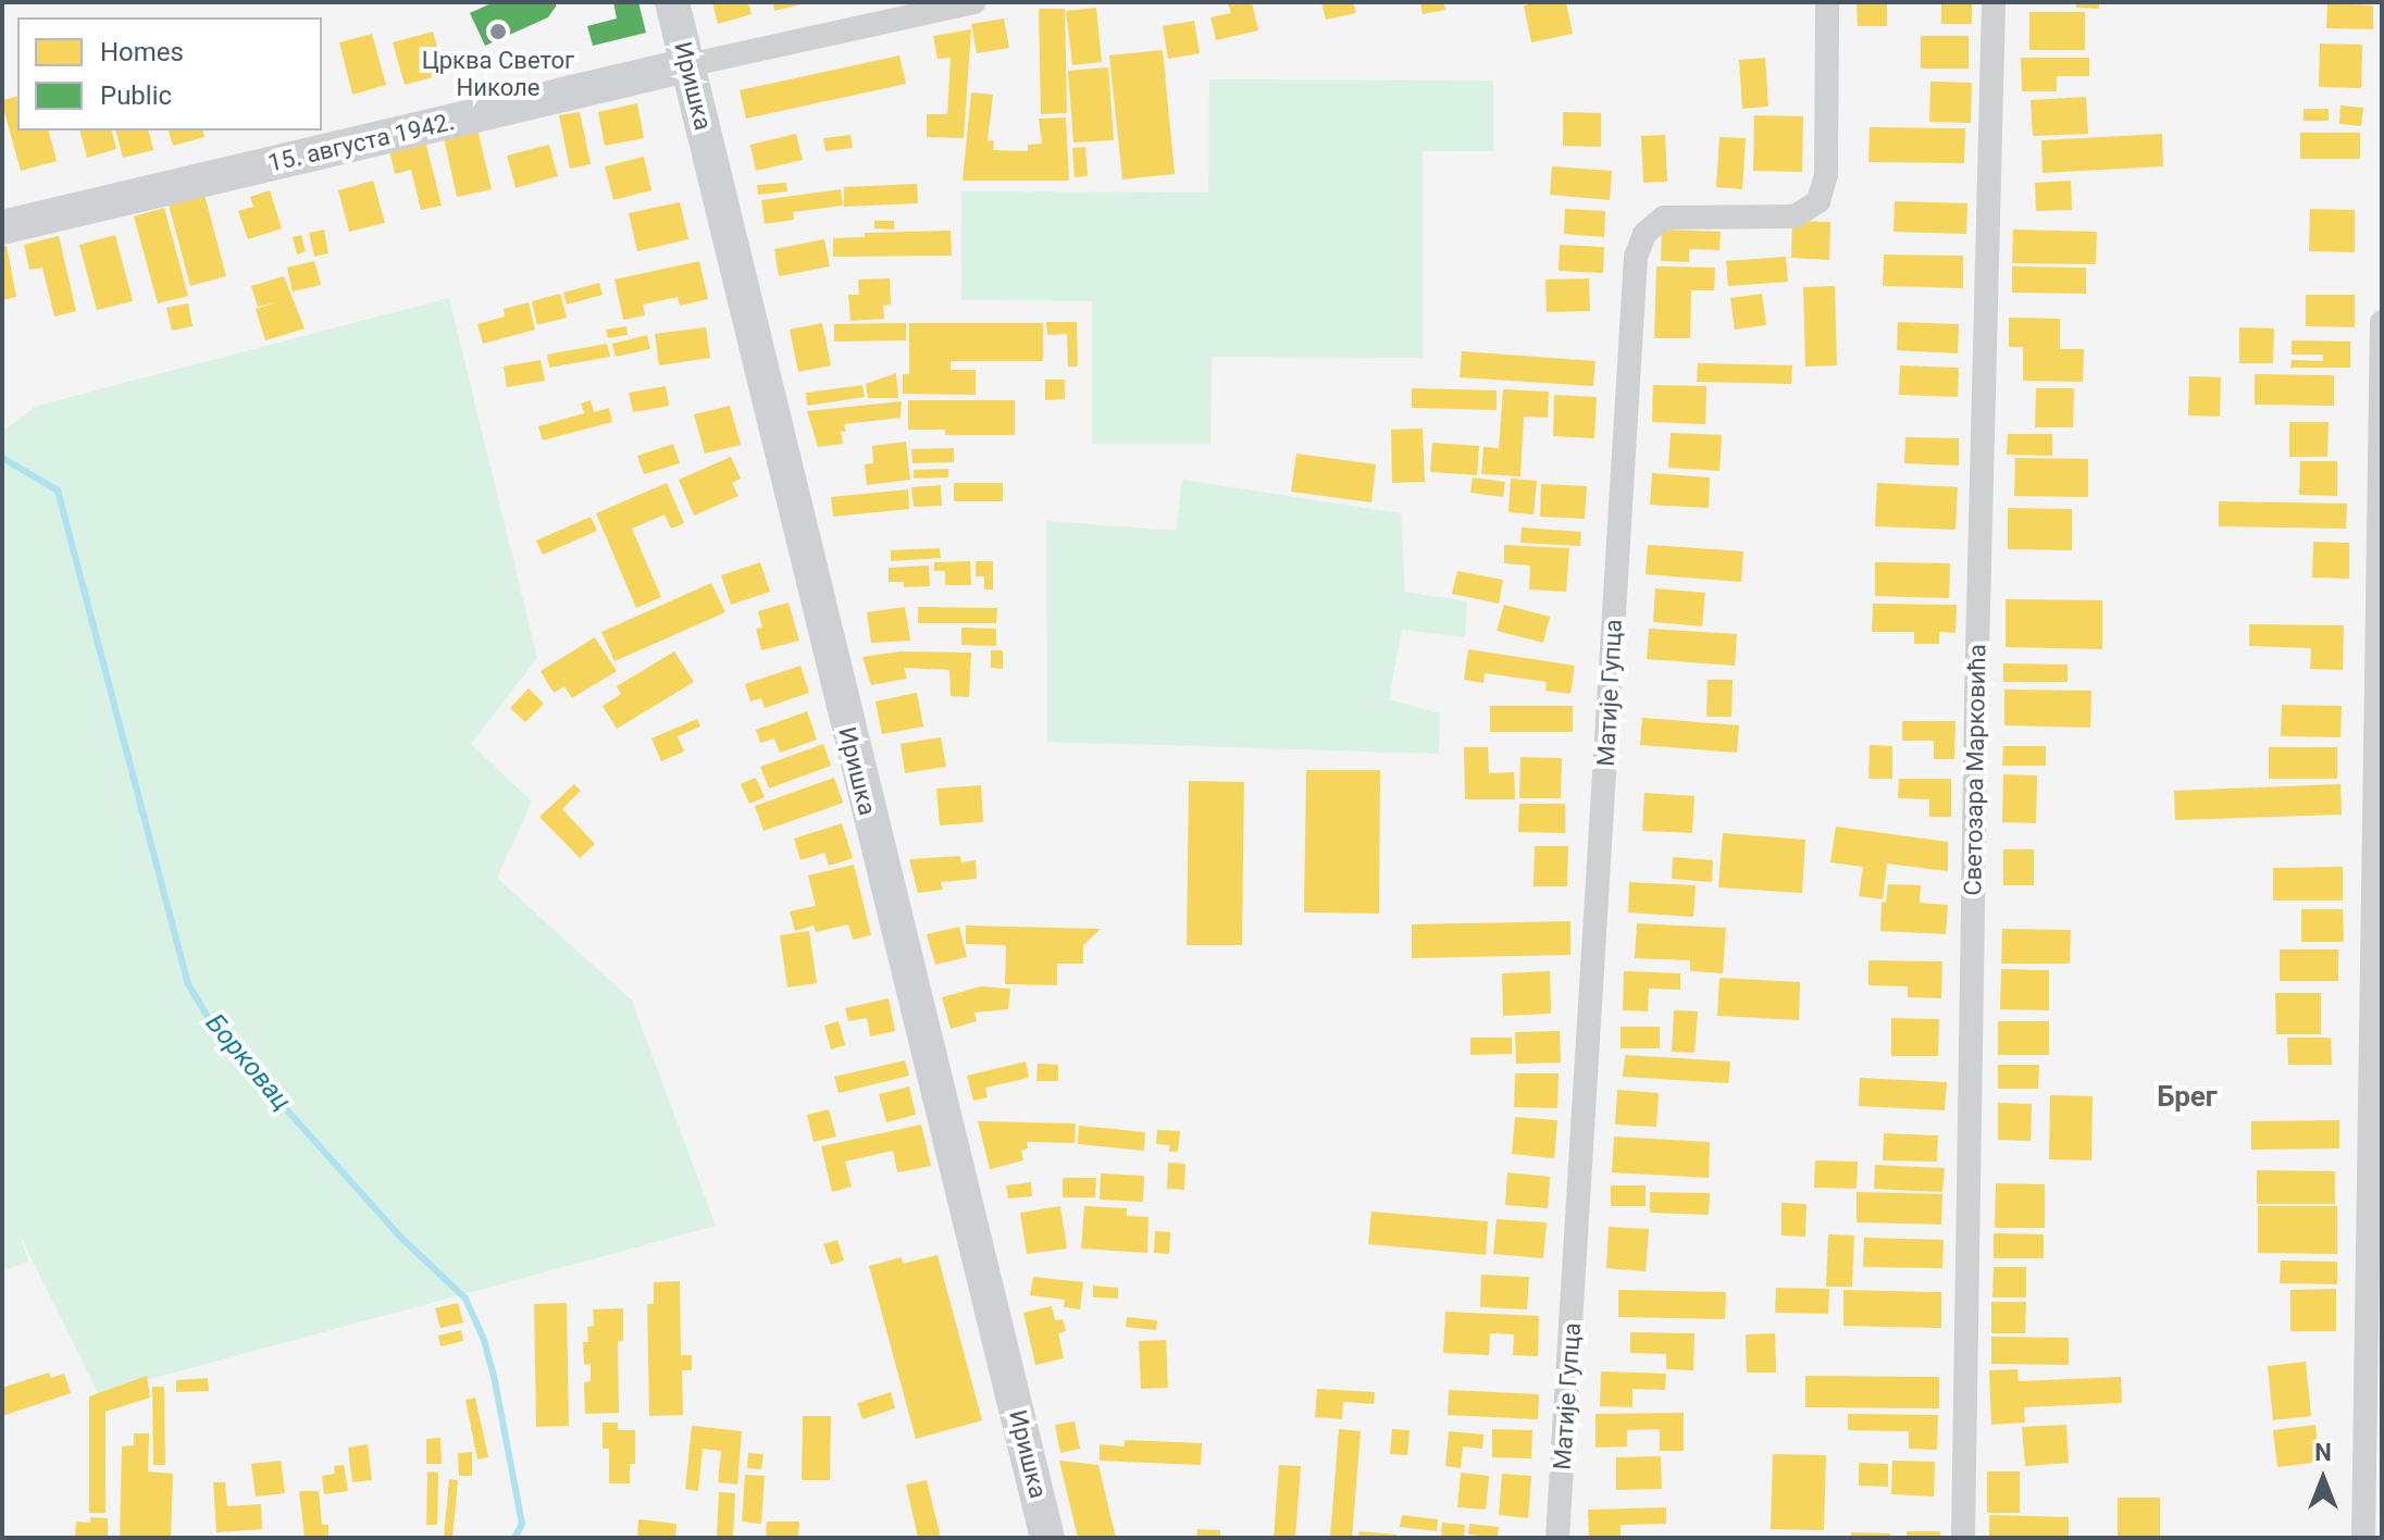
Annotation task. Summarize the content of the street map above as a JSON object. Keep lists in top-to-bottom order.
{
  "streets": {
    "street": [
      "Иришка",
      "15. августа 1942.",
      "Матије Гупца",
      "Светозара Марковића"
    ]
  },
  "crossings": [
    ["Иришка", "15. августа 1942."]
  ],
  "districts": ["Брег"],
  "water": ["Борковац"],
  "places": ["Црква Светог Николе"],
  "legend": ["Homes", "Public"],
  "north": "top"
}
